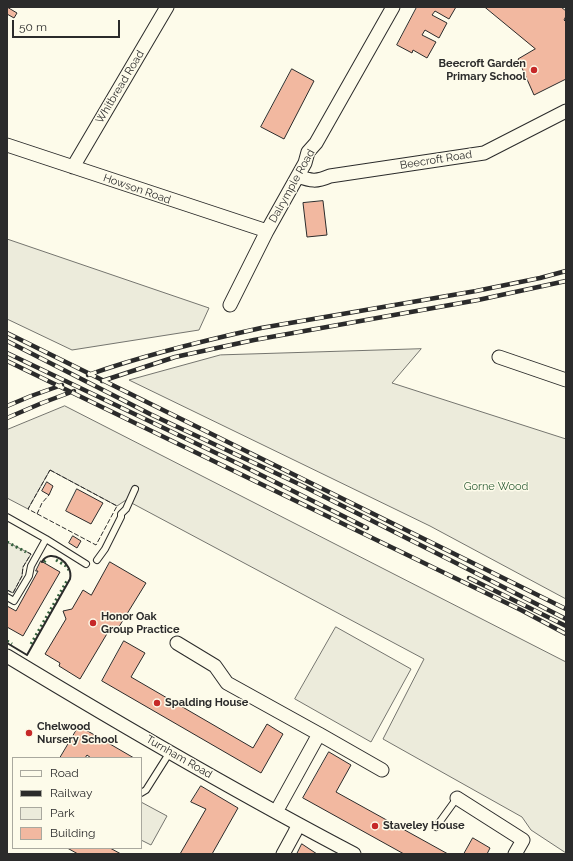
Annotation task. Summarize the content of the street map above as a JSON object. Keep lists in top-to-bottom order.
{
  "streets": {
    "street": [
      "Whitbread Road",
      "Beecroft Road",
      "Dalrymple Road",
      "Howson Road",
      "Turnham Road"
    ]
  },
  "crossings": [
    ["Whitbread Road", "Howson Road"],
    ["Beecroft Road", "Dalrymple Road"],
    ["Dalrymple Road", "Howson Road"]
  ],
  "parks": ["Gorne Wood"],
  "places": [
    "Beecroft Garden Primary School",
    "Honor Oak Group Practice",
    "Spalding House",
    "Chelwood Nursery School",
    "Staveley House"
  ],
  "legend": [
    "Road",
    "Railway",
    "Park",
    "Building"
  ],
  "scale_bar": "50 m"
}
